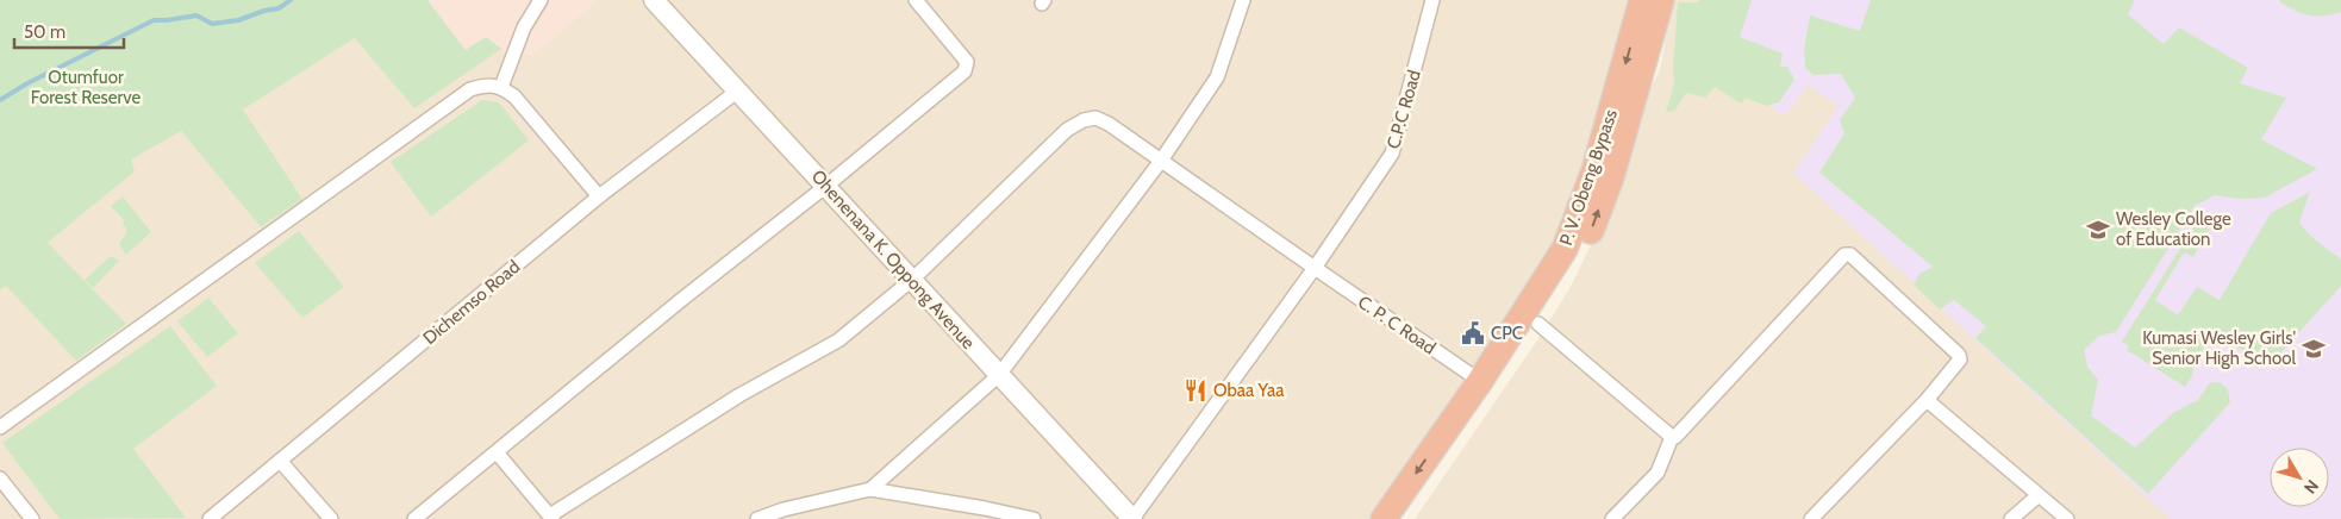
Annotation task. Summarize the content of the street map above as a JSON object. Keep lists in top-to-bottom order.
{
  "streets": {
    "highway": ["P. V. Obeng Bypass"],
    "street": [
      "C.P.C Road",
      "Ohenenana K. Oppong Avenue",
      "Dichemso Road",
      "C. P. C Road"
    ]
  },
  "crossings": [
    ["C.P.C Road", "Ohenenana K. Oppong Avenue"],
    ["C.P.C Road", "C. P. C Road"],
    ["P. V. Obeng Bypass", "C. P. C Road"],
    ["Ohenenana K. Oppong Avenue", "Dichemso Road"],
    ["Ohenenana K. Oppong Avenue", "C. P. C Road"]
  ],
  "parks": ["Otumfuor Forest Reserve"],
  "places": {
    "school or university": ["Wesley College of Education", "Kumasi Wesley Girls' Senior High School"],
    "public building": ["CPC"],
    "restaurant": ["Obaa Yaa"]
  },
  "scale_bar": "50 m",
  "north": "bottom right"
}
